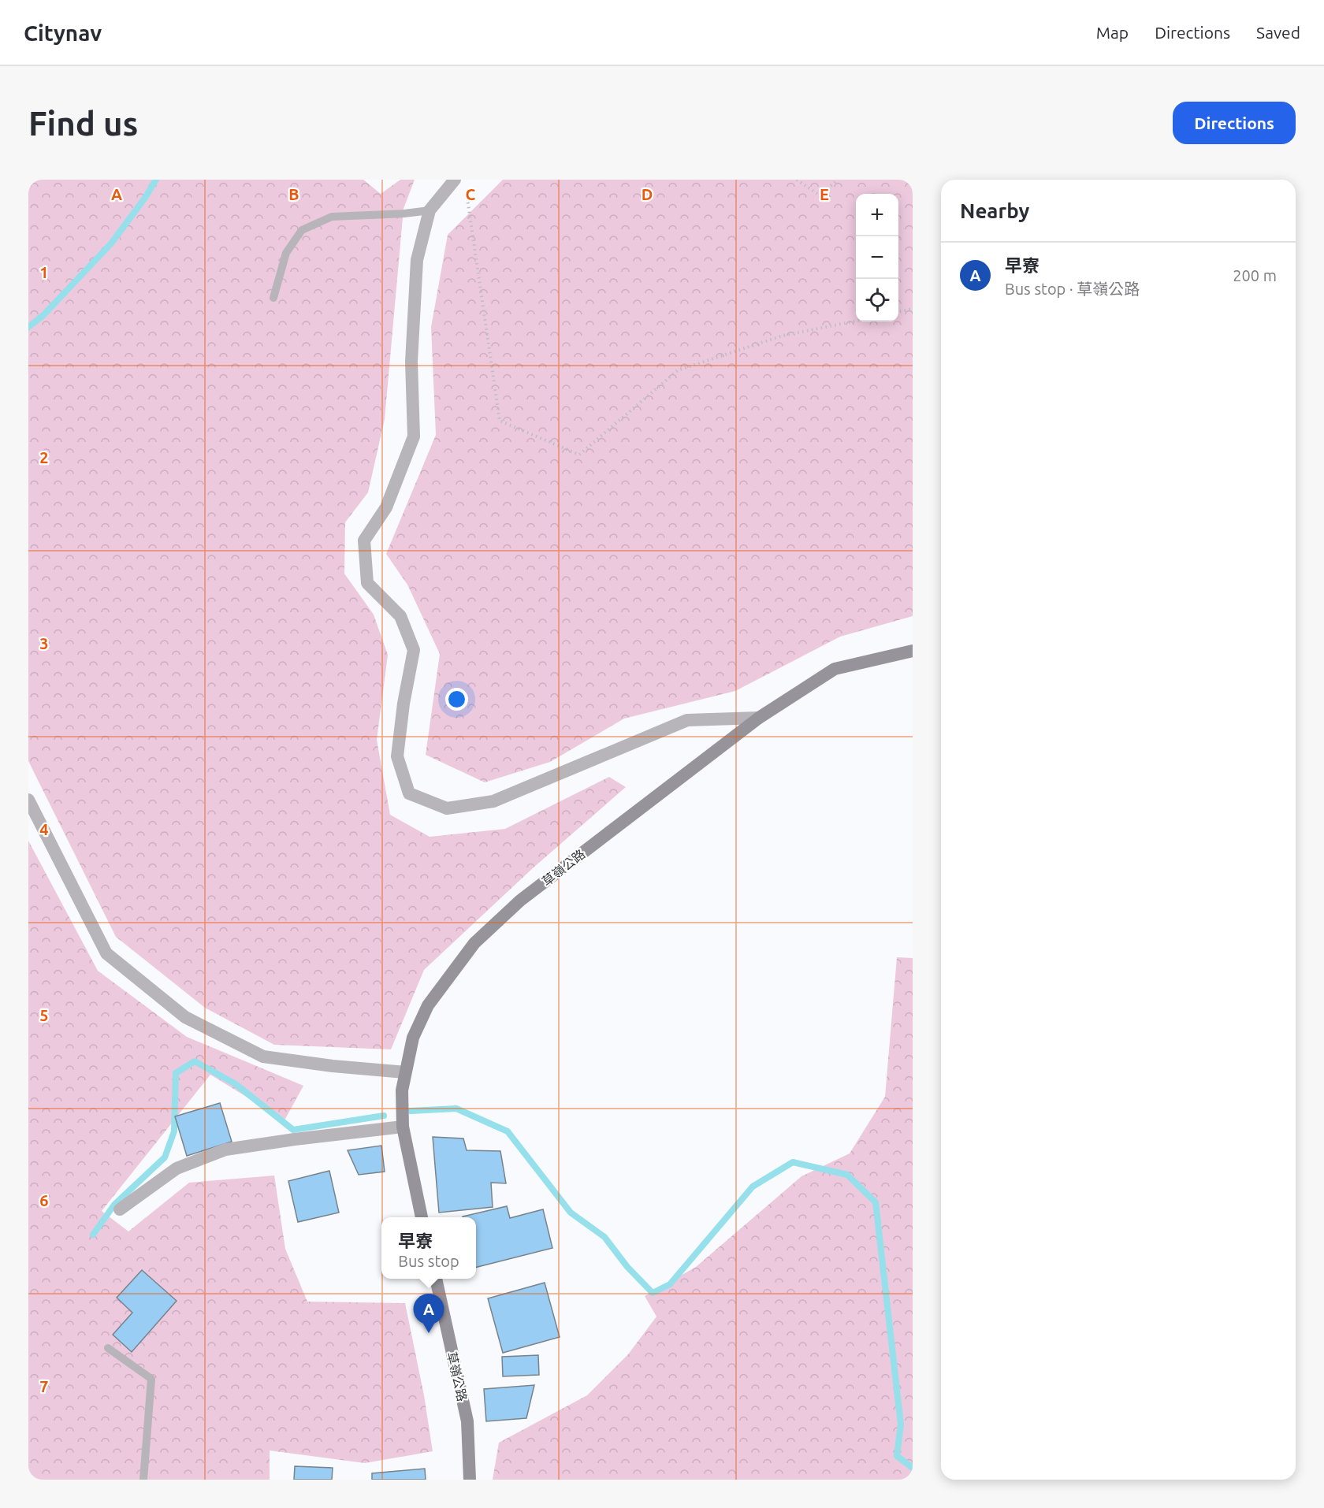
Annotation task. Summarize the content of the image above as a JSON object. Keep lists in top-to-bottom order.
{
  "streets": {
    "main road": ["草嶺公路"]
  },
  "page": {
    "header": "Citynav",
    "nav": ["Map", "Directions", "Saved"],
    "buttons": "Directions",
    "title": "Find us",
    "heading": "Nearby",
    "map_buttons": ["+", "−"],
    "list": [
      {
        "mark": "A",
        "name": "早寮",
        "note": "Bus stop · 草嶺公路",
        "value": "200 m"
      }
    ],
    "popup": ["早寮", "Bus stop"],
    "pins": "A"
  },
  "grid": {
    "columns": [
      "A",
      "B",
      "C",
      "D",
      "E"
    ],
    "rows": [
      "1",
      "2",
      "3",
      "4",
      "5",
      "6",
      "7"
    ]
  }
}
